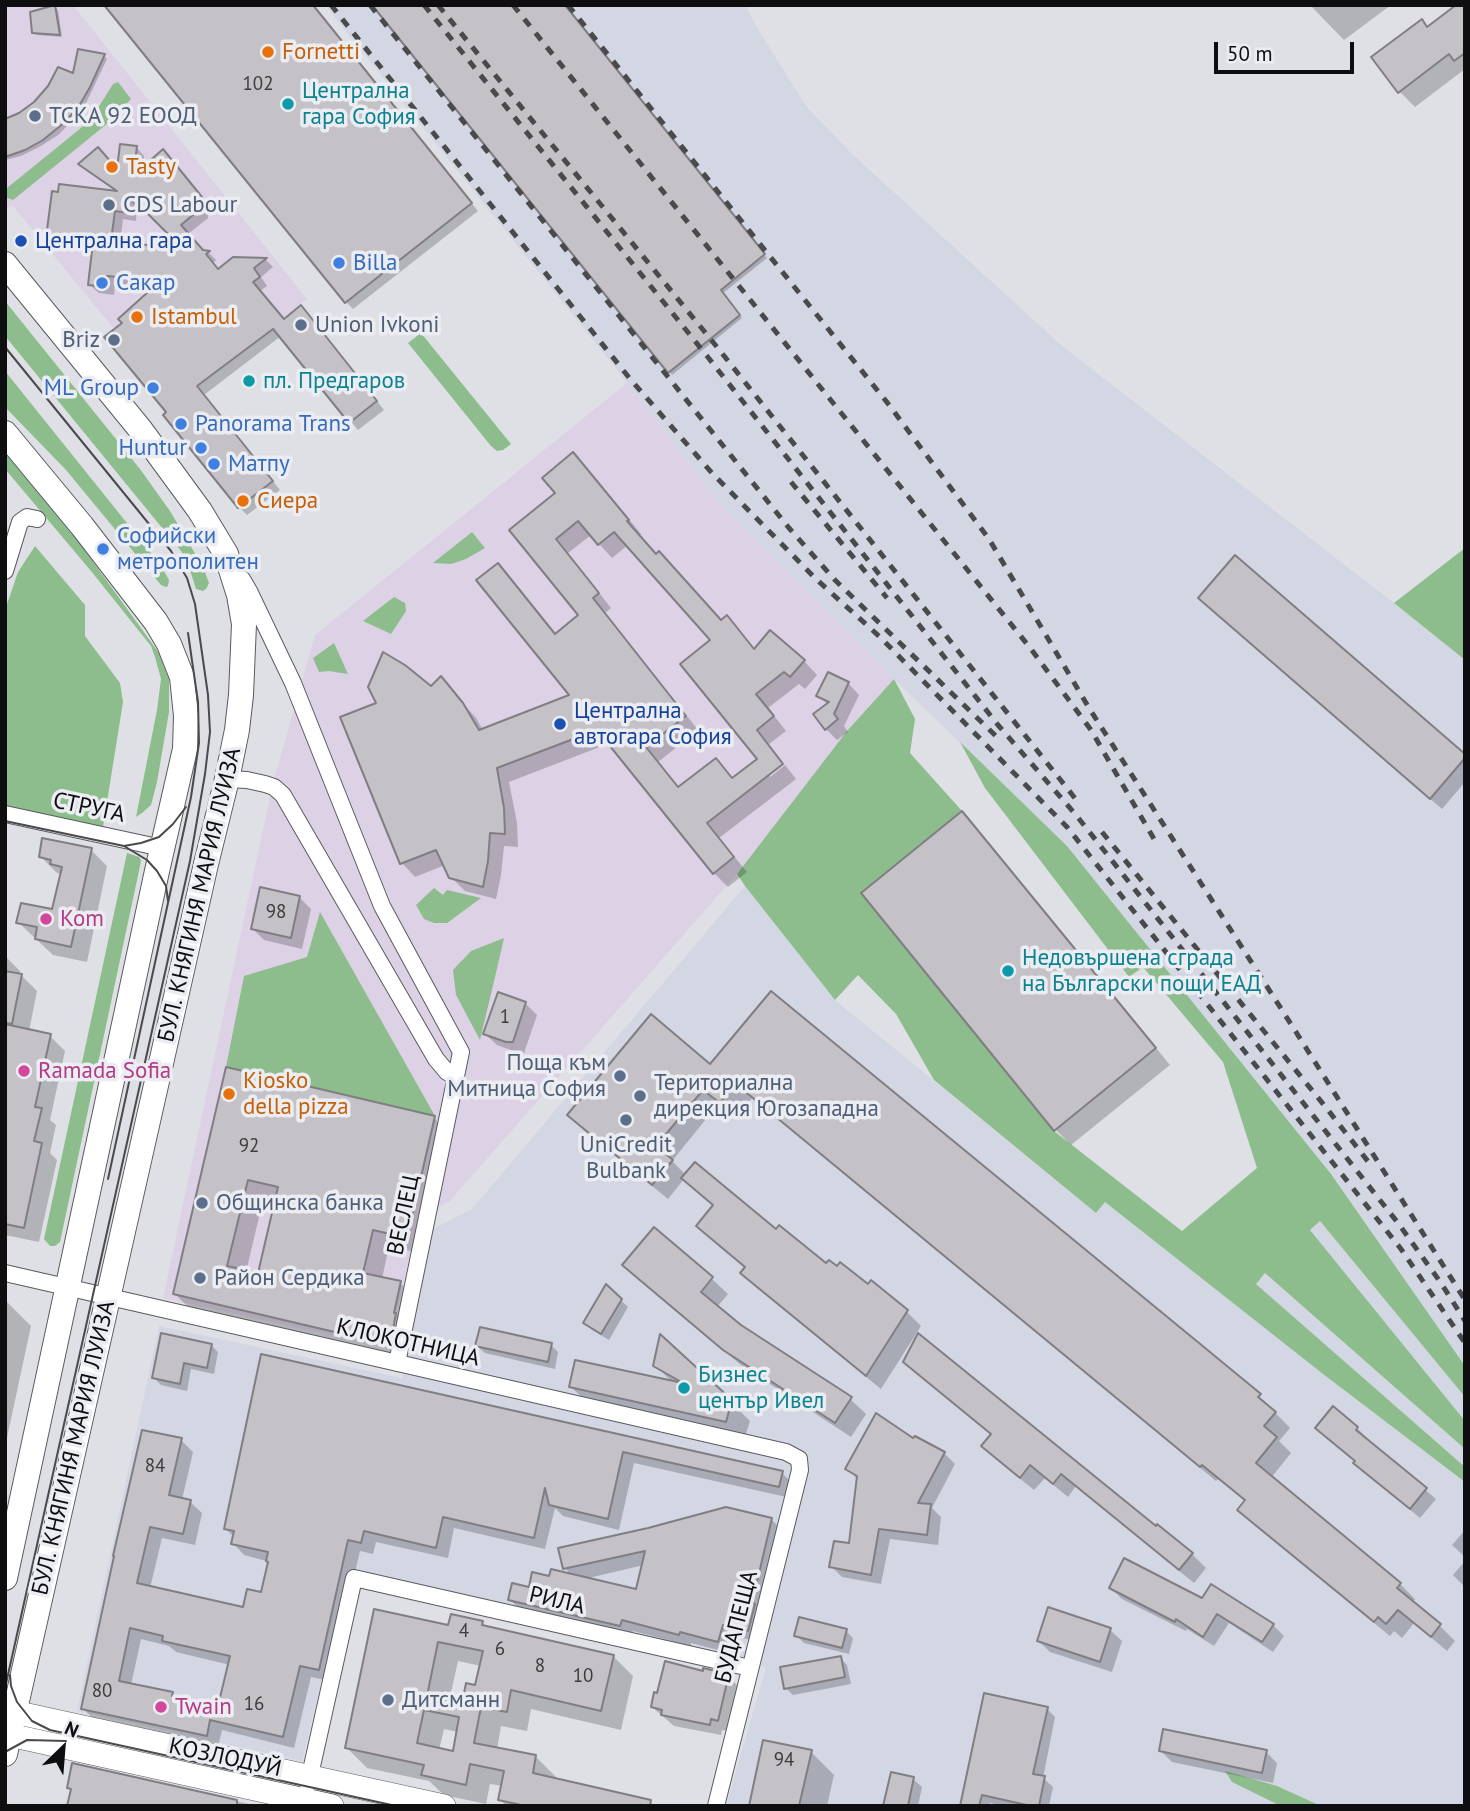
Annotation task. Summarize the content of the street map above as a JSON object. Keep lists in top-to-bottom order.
{
  "streets": {
    "main road": ["БУЛ. КНЯГИНЯ МАРИЯ ЛУИЗА", "КОЗЛОДУЙ"],
    "street": [
      "СТРУГА",
      "ВЕСЛЕЦ",
      "КЛОКОТНИЦА",
      "РИЛА",
      "БУДАПЕЩА"
    ]
  },
  "crossings": [
    ["СТРУГА", "БУЛ. КНЯГИНЯ МАРИЯ ЛУИЗА"],
    ["БУЛ. КНЯГИНЯ МАРИЯ ЛУИЗА", "ВЕСЛЕЦ"],
    ["БУЛ. КНЯГИНЯ МАРИЯ ЛУИЗА", "КЛОКОТНИЦА"],
    ["БУЛ. КНЯГИНЯ МАРИЯ ЛУИЗА", "КОЗЛОДУЙ"],
    ["ВЕСЛЕЦ", "КЛОКОТНИЦА"],
    ["КЛОКОТНИЦА", "БУДАПЕЩА"],
    ["РИЛА", "БУДАПЕЩА"],
    ["РИЛА", "КОЗЛОДУЙ"]
  ],
  "places": [
    "Fornetti",
    "Централна гара София",
    "ТСКА 92 ЕООД",
    "Tasty",
    "CDS Labour",
    "Централна гара",
    "Billa",
    "Сакар",
    "Istambul",
    "Union Ivkoni",
    "Briz",
    "пл. Предгаров",
    "ML Group",
    "Panorama Trans",
    "Huntur",
    "Матпу",
    "Сиера",
    "Софийски метрополитен",
    "Централна автогара София",
    "Kom",
    "Недовършена сграда на Български пощи ЕАД",
    "Ramada Sofia",
    "Поща към Митница София",
    "Kiosko della pizza",
    "Териториална дирекция Югозападна",
    "UniCredit Bulbank",
    "Общинска банка",
    "Район Сердика",
    "Бизнес център Ивел",
    "Дитсманн",
    "Twain"
  ],
  "house_numbers": [
    "102",
    "98",
    "1",
    "92",
    "84",
    "4",
    "6",
    "8",
    "10",
    "80",
    "16",
    "94"
  ],
  "scale_bar": "50 m",
  "north": "top right"
}
